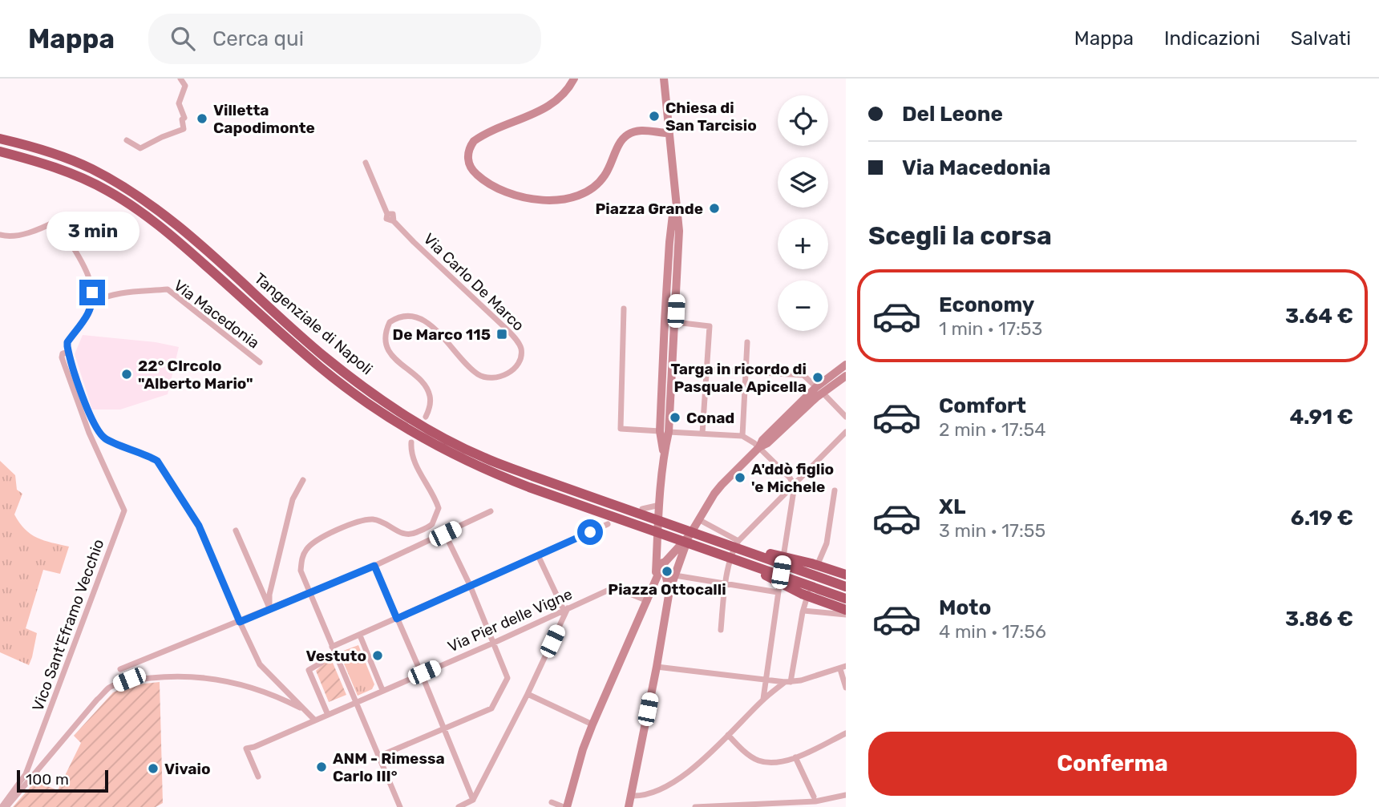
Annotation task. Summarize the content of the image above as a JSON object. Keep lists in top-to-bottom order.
{
  "streets": {
    "highway": ["Tangenziale di Napoli"],
    "street": [
      "Via Carlo De Marco",
      "Via Macedonia",
      "Via Pier delle Vigne",
      "Vico Sant'Eframo Vecchio"
    ]
  },
  "places": {
    "other": [
      "Chiesa di San Tarcisio",
      "Villetta Capodimonte",
      "Piazza Grande",
      "22° CIrcolo \"Alberto Mario\"",
      "Targa in ricordo di Pasquale Apicella",
      "Conad",
      "A'ddò figlio 'e Michele",
      "Piazza Ottocalli",
      "Vestuto",
      "ANM - Rimessa Carlo III°",
      "Vivaio"
    ],
    "transit": ["De Marco 115"]
  },
  "scale_bar": "100 m",
  "page": {
    "header": "Mappa",
    "search": "Cerca qui",
    "nav": ["Mappa", "Indicazioni", "Salvati"],
    "banner": ["Del Leone", "Via Macedonia"],
    "map_buttons": ["+", "−"],
    "heading": "Scegli la corsa",
    "bubble": "3 min",
    "list": [
      {
        "name": "Economy",
        "note": "1 min · 17:53",
        "value": "3.64 €"
      },
      {
        "name": "Comfort",
        "note": "2 min · 17:54",
        "value": "4.91 €"
      },
      {
        "name": "XL",
        "note": "3 min · 17:55",
        "value": "6.19 €"
      },
      {
        "name": "Moto",
        "note": "4 min · 17:56",
        "value": "3.86 €"
      }
    ],
    "buttons": "Conferma",
    "scale": "100 m"
  }
}
